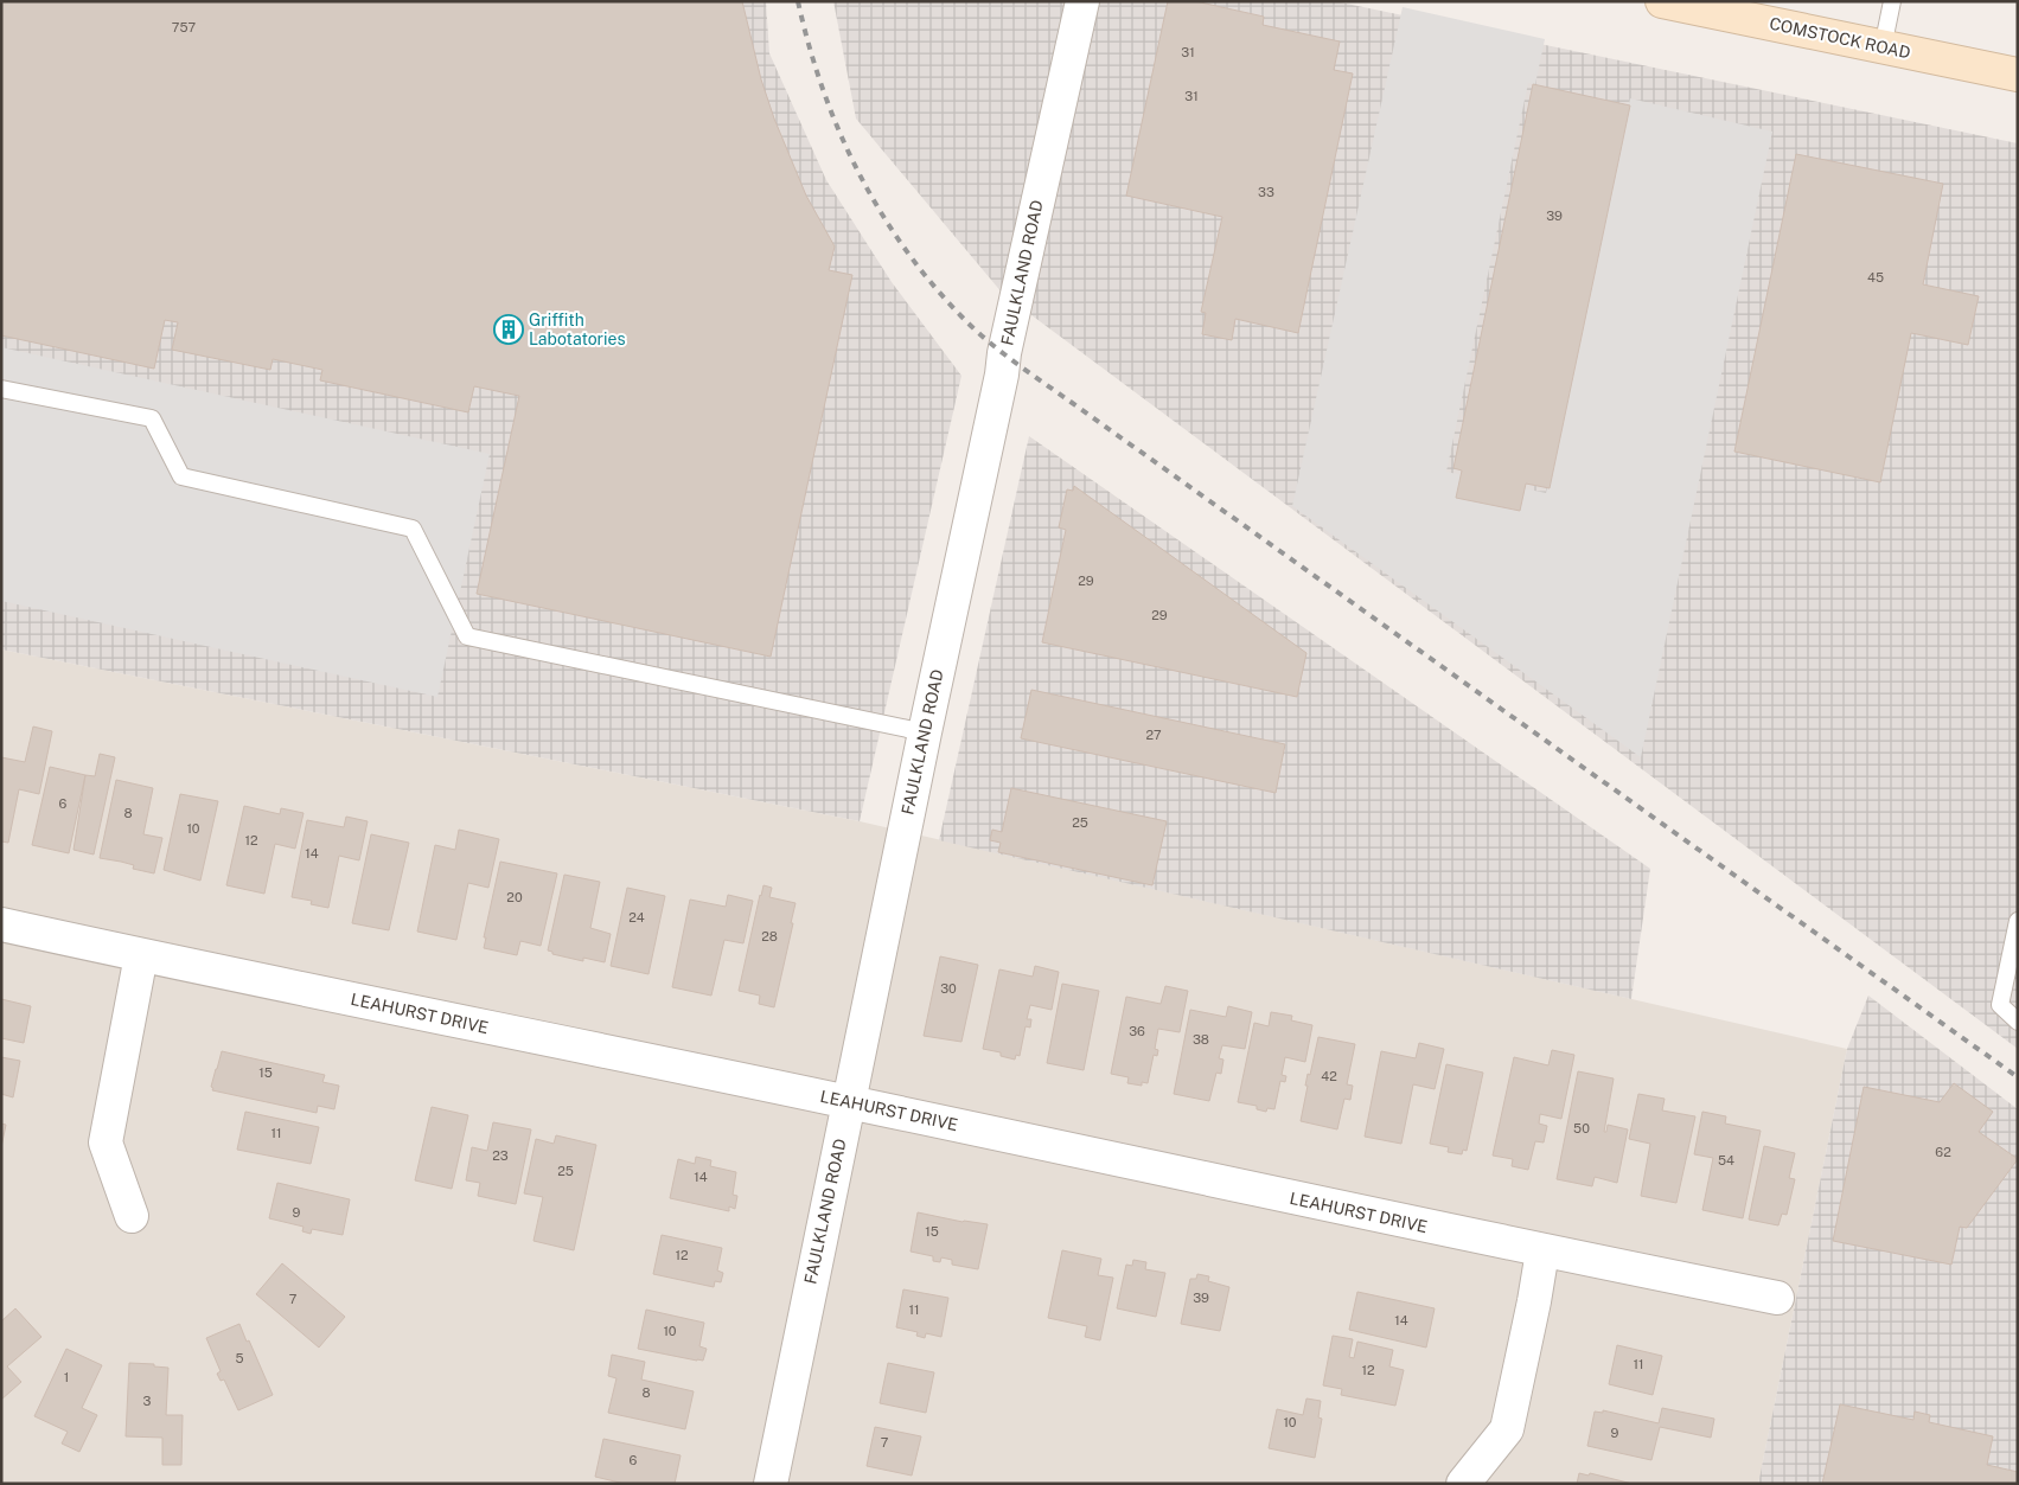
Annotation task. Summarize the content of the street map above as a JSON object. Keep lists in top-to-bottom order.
{
  "streets": {
    "street": ["COMSTOCK ROAD", "FAULKLAND ROAD", "LEAHURST DRIVE"]
  },
  "crossings": [
    ["FAULKLAND ROAD", "LEAHURST DRIVE"]
  ],
  "places": {
    "building": ["Griffith Labotatories"]
  },
  "house_numbers": [
    "757",
    "31",
    "31",
    "33",
    "39",
    "45",
    "29",
    "29",
    "27",
    "6",
    "8",
    "25",
    "10",
    "12",
    "14",
    "20",
    "24",
    "28",
    "30",
    "36",
    "38",
    "15",
    "42",
    "50",
    "11",
    "62",
    "23",
    "54",
    "25",
    "14",
    "9",
    "15",
    "12",
    "39",
    "7",
    "11",
    "14",
    "10",
    "5",
    "11",
    "12",
    "1",
    "8",
    "3",
    "10",
    "9",
    "7",
    "6"
  ]
}
